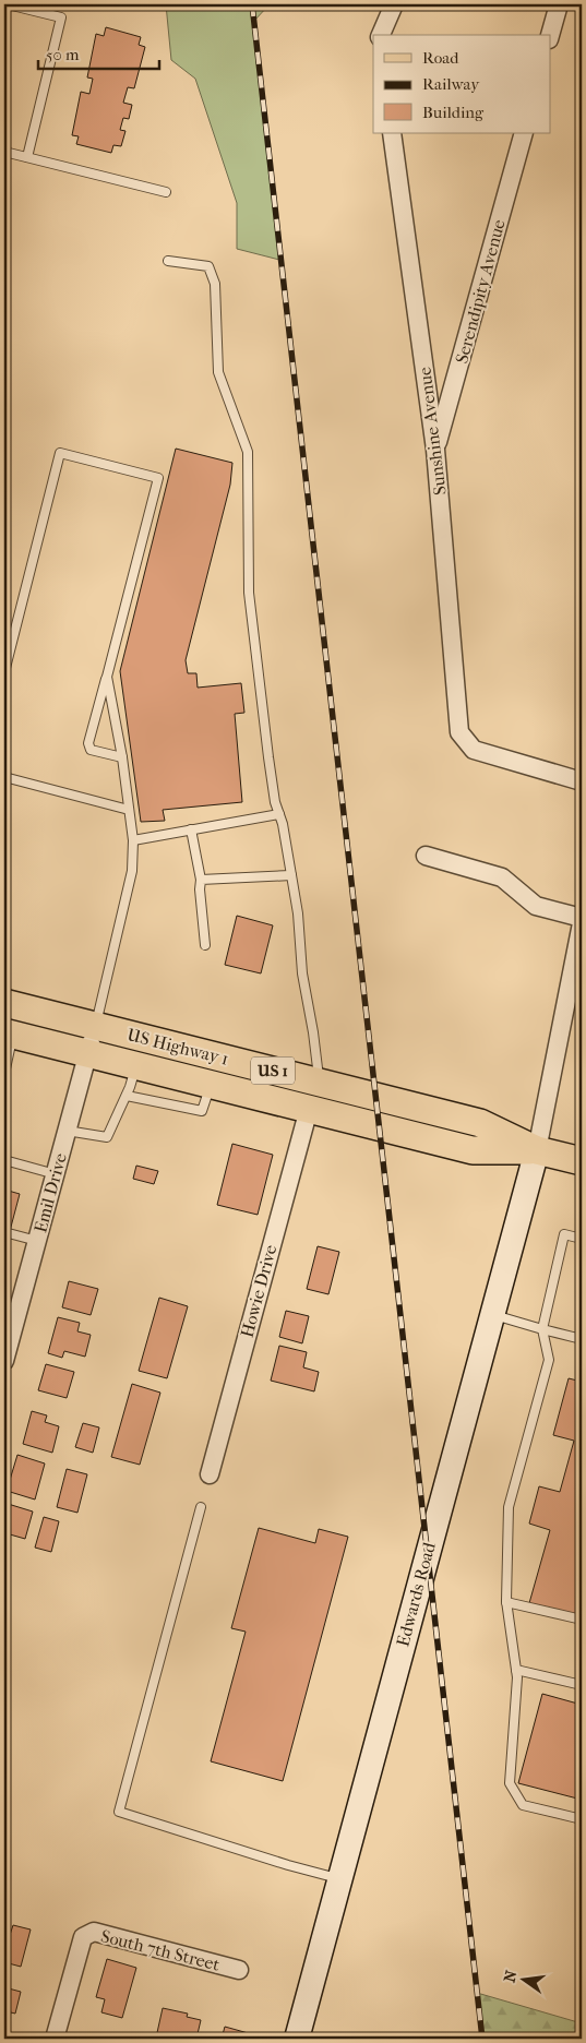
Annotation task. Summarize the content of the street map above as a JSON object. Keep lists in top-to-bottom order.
{
  "streets": {
    "main road": ["US Highway 1", "US 1", "Edwards Road"],
    "street": [
      "Serendipity Avenue",
      "Sunshine Avenue",
      "Emil Drive",
      "Howie Drive",
      "South 7th Street"
    ]
  },
  "crossings": [
    ["Serendipity Avenue", "Sunshine Avenue"],
    ["US Highway 1", "Emil Drive"],
    ["US Highway 1", "Howie Drive"],
    ["US Highway 1", "Edwards Road"]
  ],
  "legend": ["Road", "Railway", "Building"],
  "scale_bar": "50 m",
  "north": "left"
}
